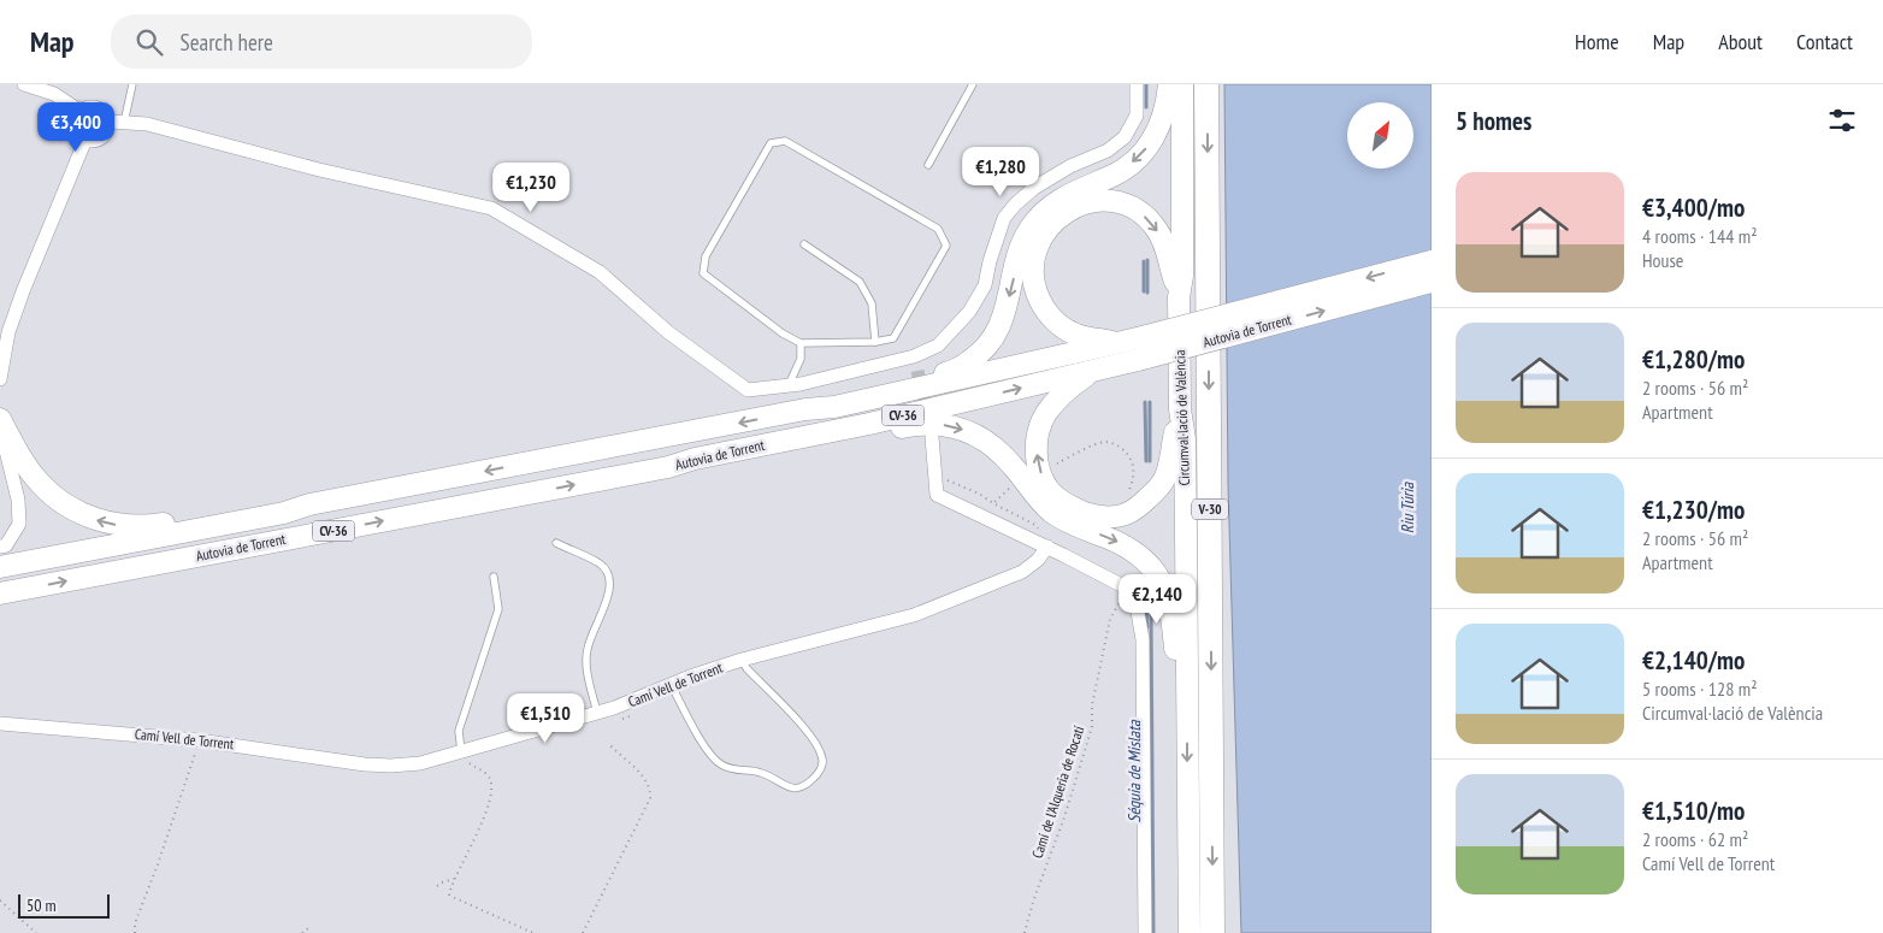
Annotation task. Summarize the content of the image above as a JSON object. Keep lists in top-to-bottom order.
{
  "streets": {
    "highway": [
      "Autovia de Torrent",
      "CV-36",
      "Circumval·lació de València",
      "V-30"
    ],
    "street": ["Camí Vell de Torrent"],
    "path": ["Camí de l'Alqueria de Rocatí"]
  },
  "water": ["Riu Túria", "Séquia de Mislata"],
  "scale_bar": "50 m",
  "north": "top right",
  "page": {
    "header": "Map",
    "search": "Search here",
    "nav": [
      "Home",
      "Map",
      "About",
      "Contact"
    ],
    "heading": "5 homes",
    "price": [
      "€3,400",
      "€1,280",
      "€1,230",
      "€2,140",
      "€1,510"
    ],
    "list": [
      {
        "name": "€3,400/mo",
        "note": "4 rooms · 144 m² · House"
      },
      {
        "name": "€1,280/mo",
        "note": "2 rooms · 56 m² · Apartment"
      },
      {
        "name": "€1,230/mo",
        "note": "2 rooms · 56 m² · Apartment"
      },
      {
        "name": "€2,140/mo",
        "note": "5 rooms · 128 m² · Circumval·lació de València"
      },
      {
        "name": "€1,510/mo",
        "note": "2 rooms · 62 m² · Camí Vell de Torrent"
      }
    ],
    "scale": "50 m"
  }
}
